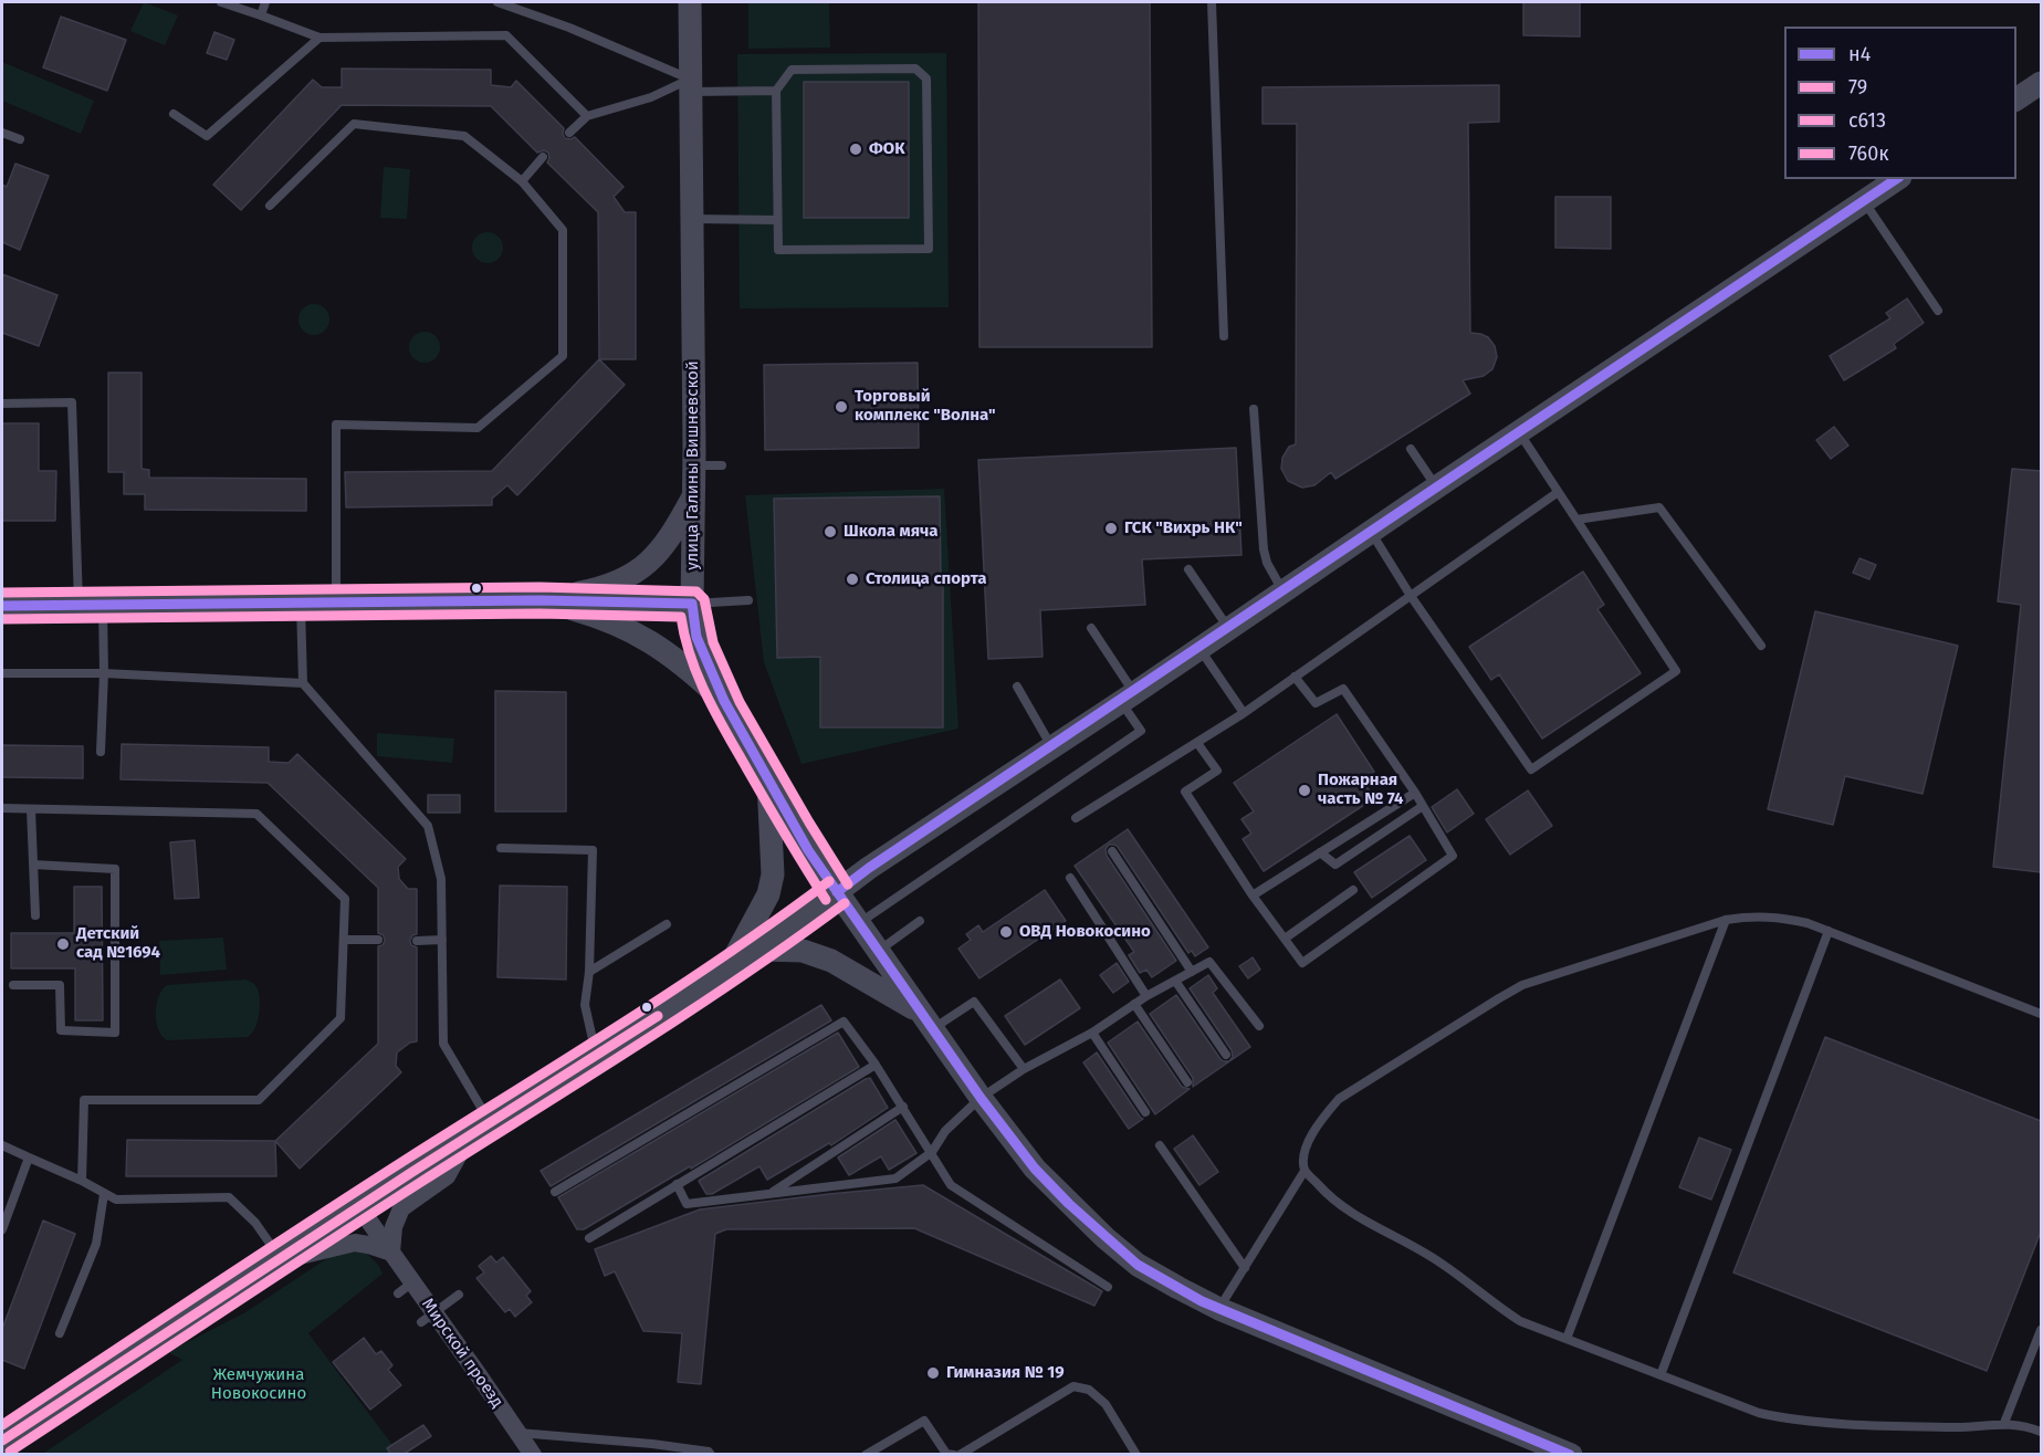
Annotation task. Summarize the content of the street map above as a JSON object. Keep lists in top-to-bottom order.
{
  "streets": {
    "street": ["улица Галины Вишневской", "Мирской проезд"]
  },
  "parks": ["Жемчужина Новокосино"],
  "places": [
    "ФОК",
    "Торговый комплекс \"Волна\"",
    "ГСК \"Вихрь НК\"",
    "Школа мяча",
    "Столица спорта",
    "Пожарная часть № 74",
    "ОВД Новокосино",
    "Детский сад №1694",
    "Гимназия № 19"
  ],
  "lines": [
    "transit line н4",
    "transit line с613",
    "transit line 79",
    "transit line 760к"
  ],
  "legend": [
    "н4",
    "79",
    "с613",
    "760к"
  ]
}
